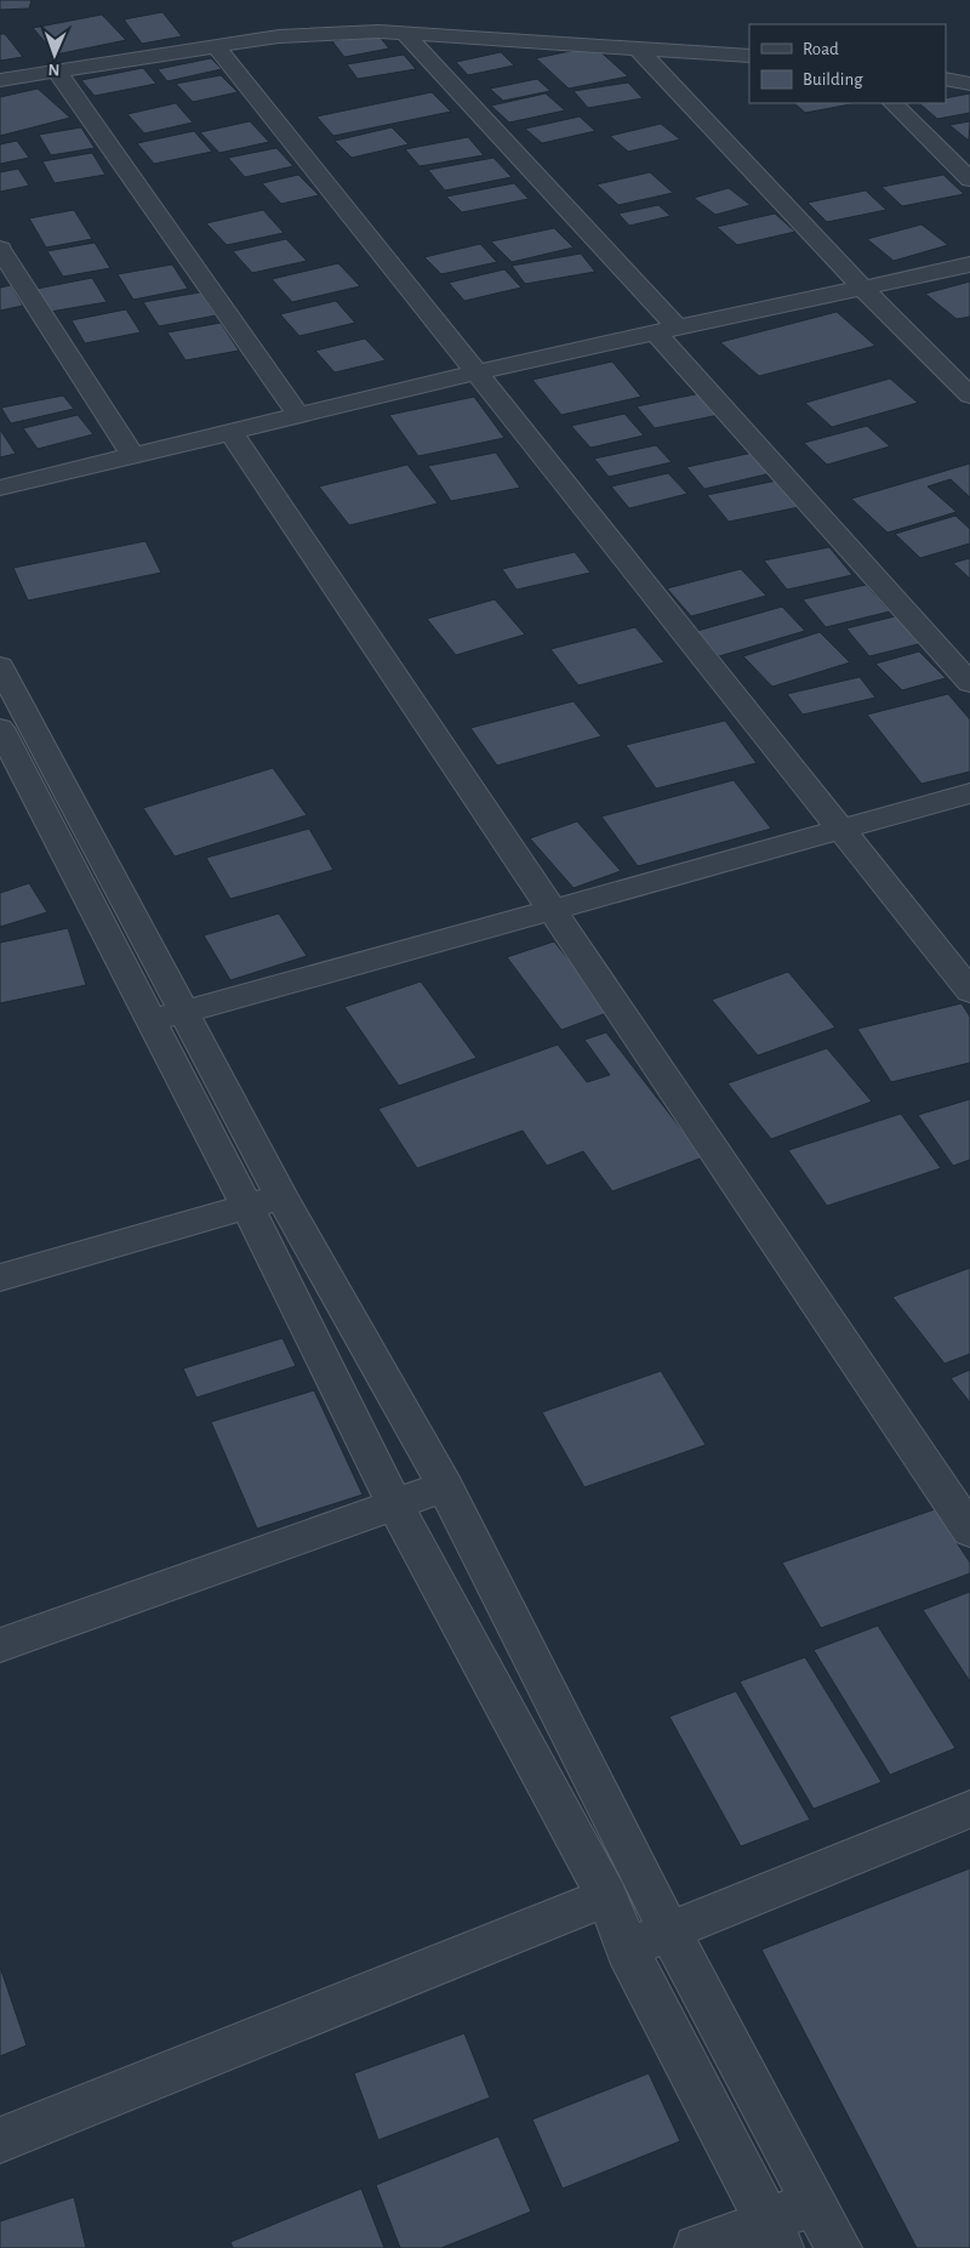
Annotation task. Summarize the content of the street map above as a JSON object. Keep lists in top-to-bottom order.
{
  "legend": ["Road", "Building"],
  "north": "bottom"
}
